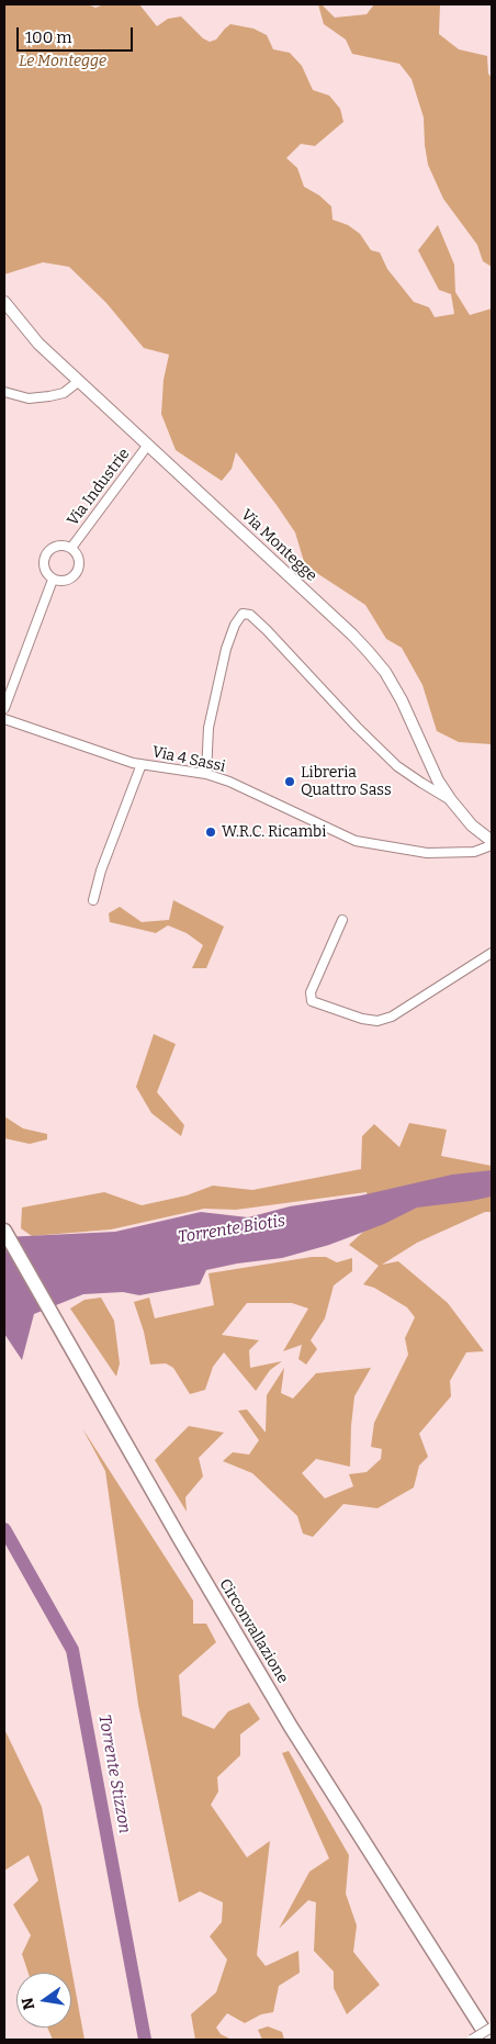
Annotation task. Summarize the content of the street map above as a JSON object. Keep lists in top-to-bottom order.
{
  "streets": {
    "highway": ["Circonvallazione"],
    "street": ["Via Industrie", "Via Montegge", "Via 4 Sassi"]
  },
  "crossings": [
    ["Via Industrie", "Via Montegge"]
  ],
  "water": ["Torrente Biotis", "Torrente Stizzon"],
  "parks": ["Le Montegge"],
  "places": ["Libreria Quattro Sass", "W.R.C. Ricambi"],
  "scale_bar": "100 m",
  "north": "left"
}
